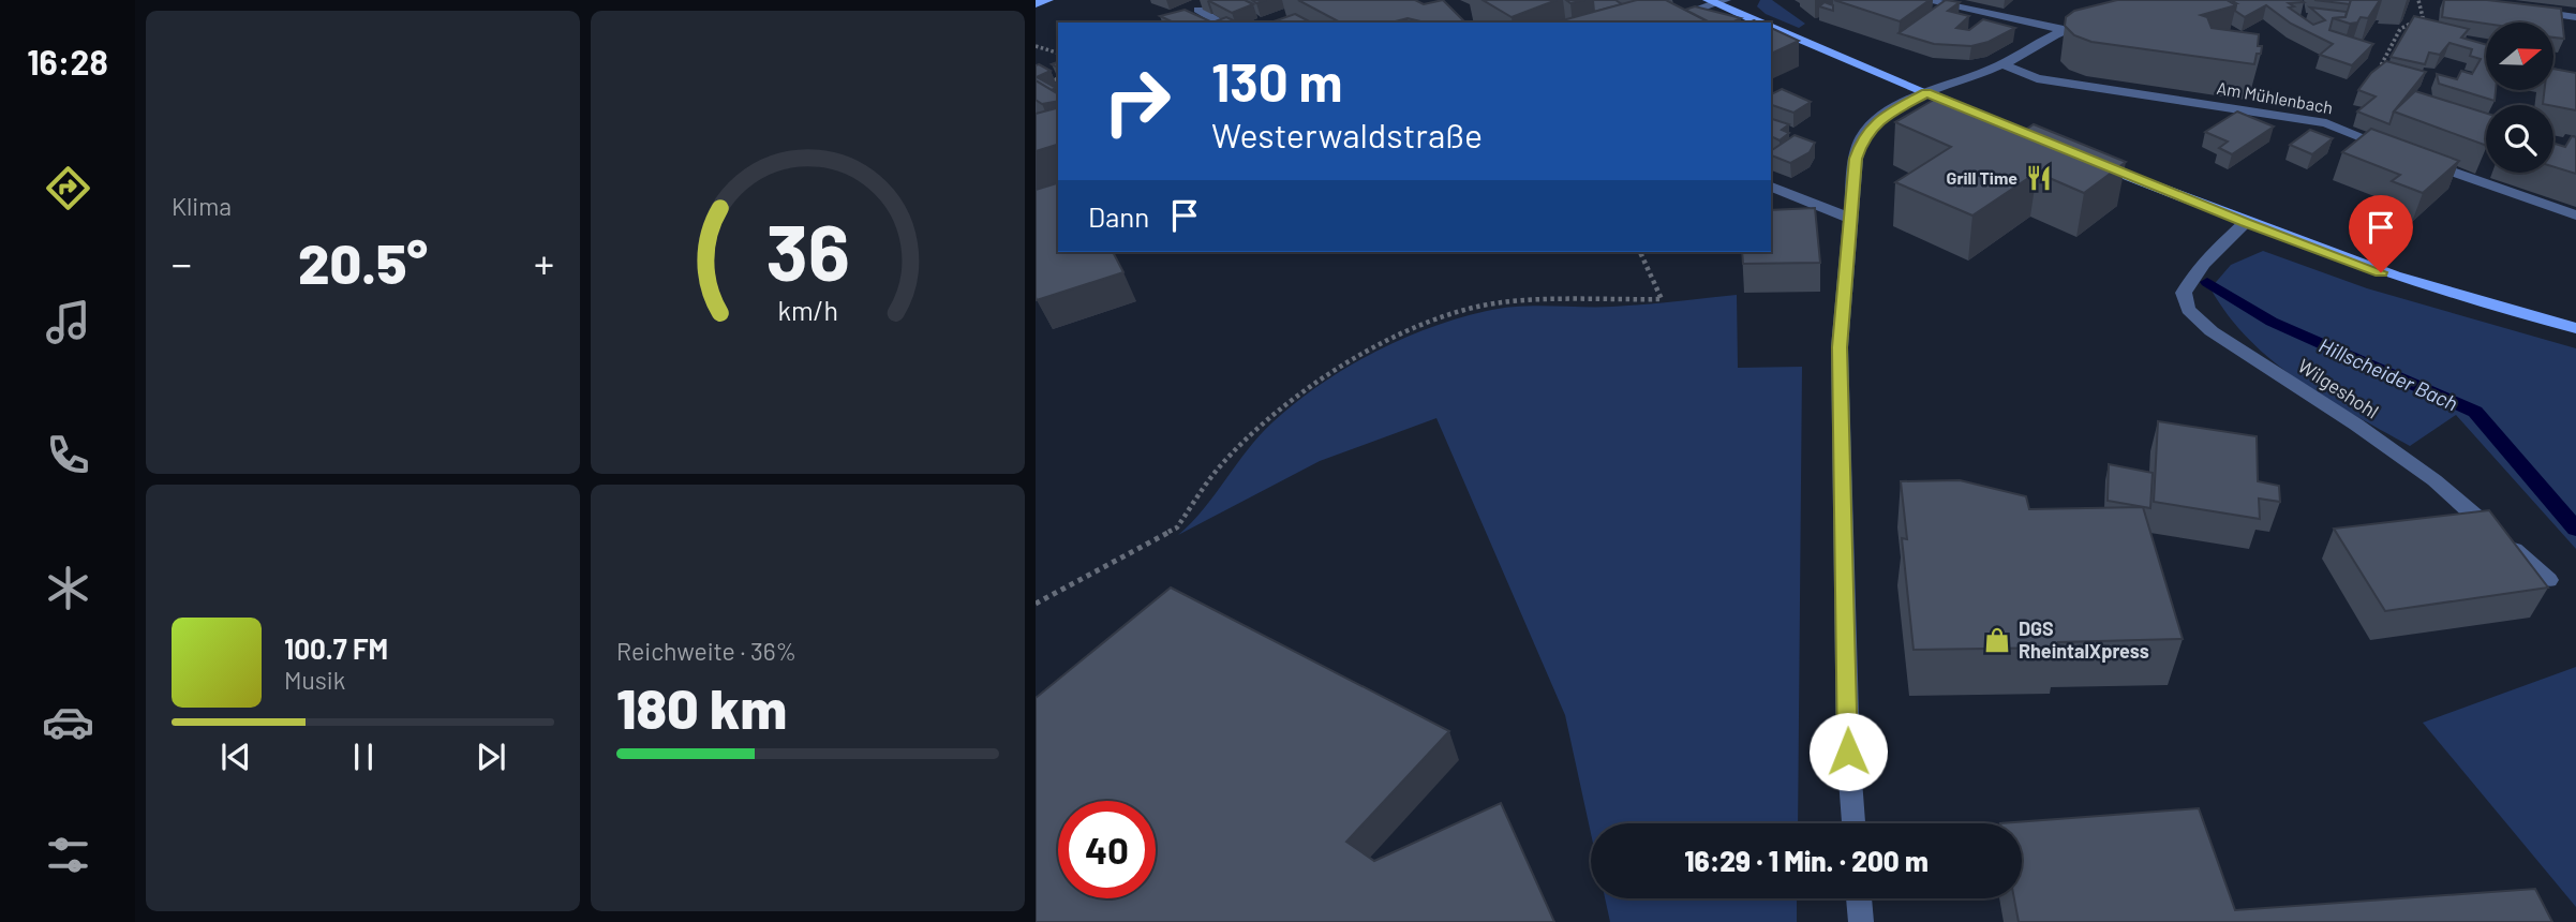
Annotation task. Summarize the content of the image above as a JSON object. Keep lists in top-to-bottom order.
{
  "streets": {
    "street": ["Am Mühlenbach", "Wilgeshohl"]
  },
  "water": ["Hillscheider Bach"],
  "places": {
    "restaurant": ["Grill Time"],
    "shop": ["DGS RheintalXpress"]
  },
  "north": "right",
  "page": {
    "tabs": "16:28",
    "tile": [
      "Klima",
      ["Reichweite · 36%", "180 km"]
    ],
    "turn": ["130 m", "Westerwaldstraße"],
    "then": "Dann",
    "heat": ["−", "20.5°", "+"],
    "song": ["100.7 FM", "Musik"],
    "limit": "40",
    "trip": "16:29 · 1 Min. · 200 m",
    "gauge": ["36", "km/h"]
  }
}
